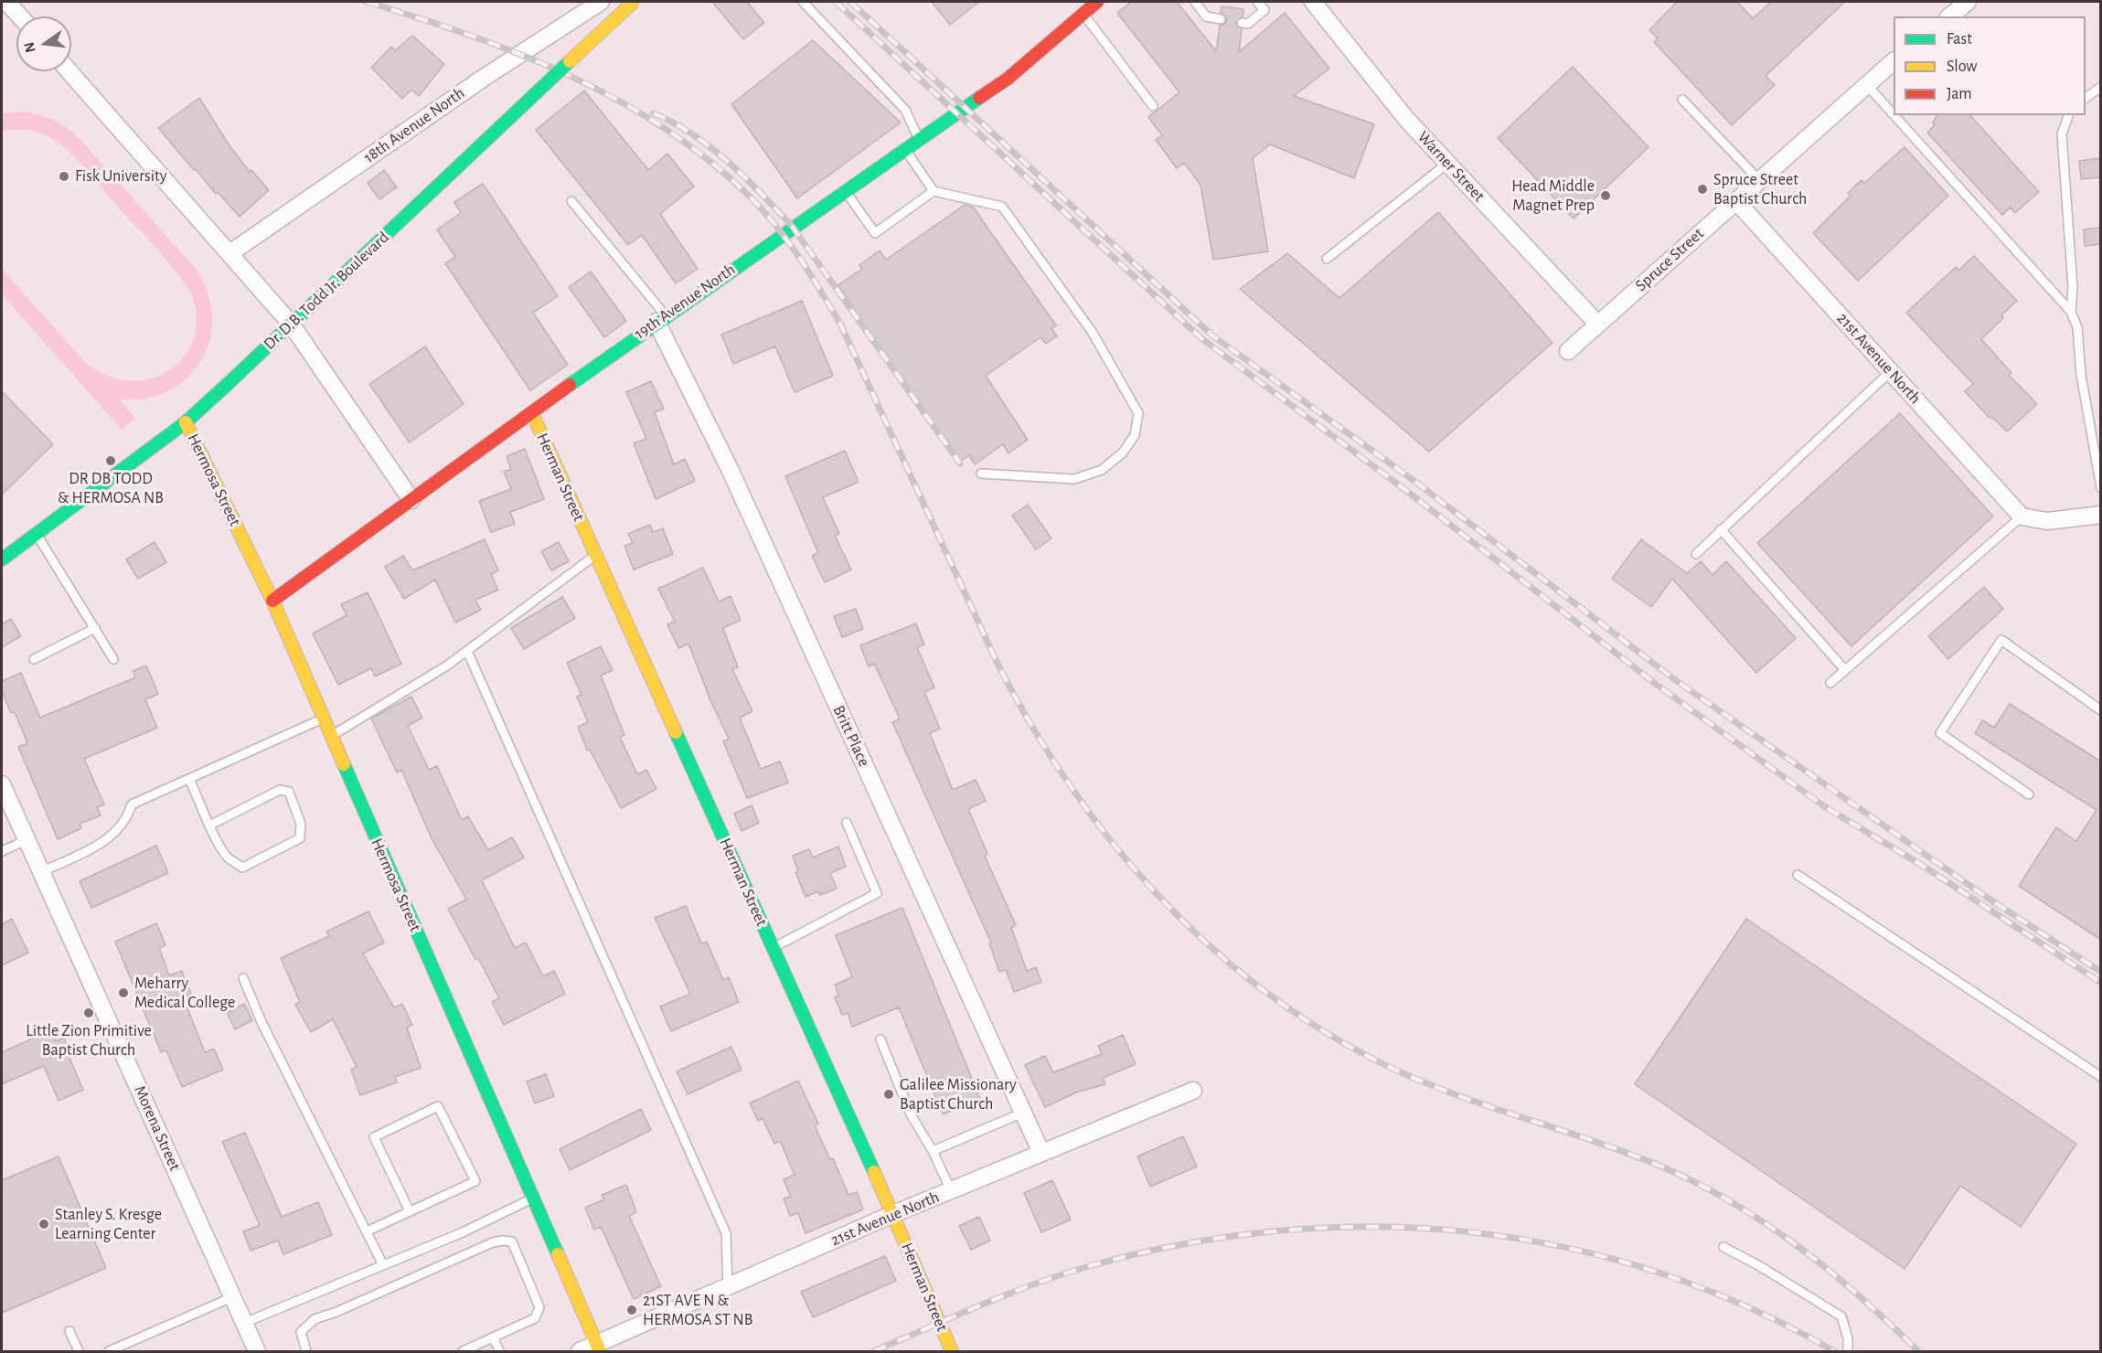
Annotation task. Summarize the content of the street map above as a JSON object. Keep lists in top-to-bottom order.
{
  "streets": {
    "street": [
      "18th Avenue North",
      "Warner Street",
      "Spruce Street",
      "Dr. D.B. Todd Jr. Boulevard",
      "19th Avenue North",
      "21st Avenue North",
      "Herman Street",
      "Hermosa Street",
      "Britt Place",
      "Morena Street"
    ]
  },
  "crossings": [
    ["Warner Street", "Spruce Street"],
    ["Spruce Street", "21st Avenue North"],
    ["Dr. D.B. Todd Jr. Boulevard", "Hermosa Street"],
    ["19th Avenue North", "Herman Street"],
    ["19th Avenue North", "Hermosa Street"],
    ["19th Avenue North", "Britt Place"],
    ["21st Avenue North", "Herman Street"],
    ["21st Avenue North", "Hermosa Street"],
    ["21st Avenue North", "Britt Place"]
  ],
  "places": [
    "Fisk University",
    "Spruce Street Baptist Church",
    "Head Middle Magnet Prep",
    "DR DB TODD & HERMOSA NB",
    "Meharry Medical College",
    "Little Zion Primitive Baptist Church",
    "Galilee Missionary Baptist Church",
    "Stanley S. Kresge Learning Center",
    "21ST AVE N & HERMOSA ST NB"
  ],
  "legend": ["Fast", "Slow", "Jam"],
  "north": "left"
}
